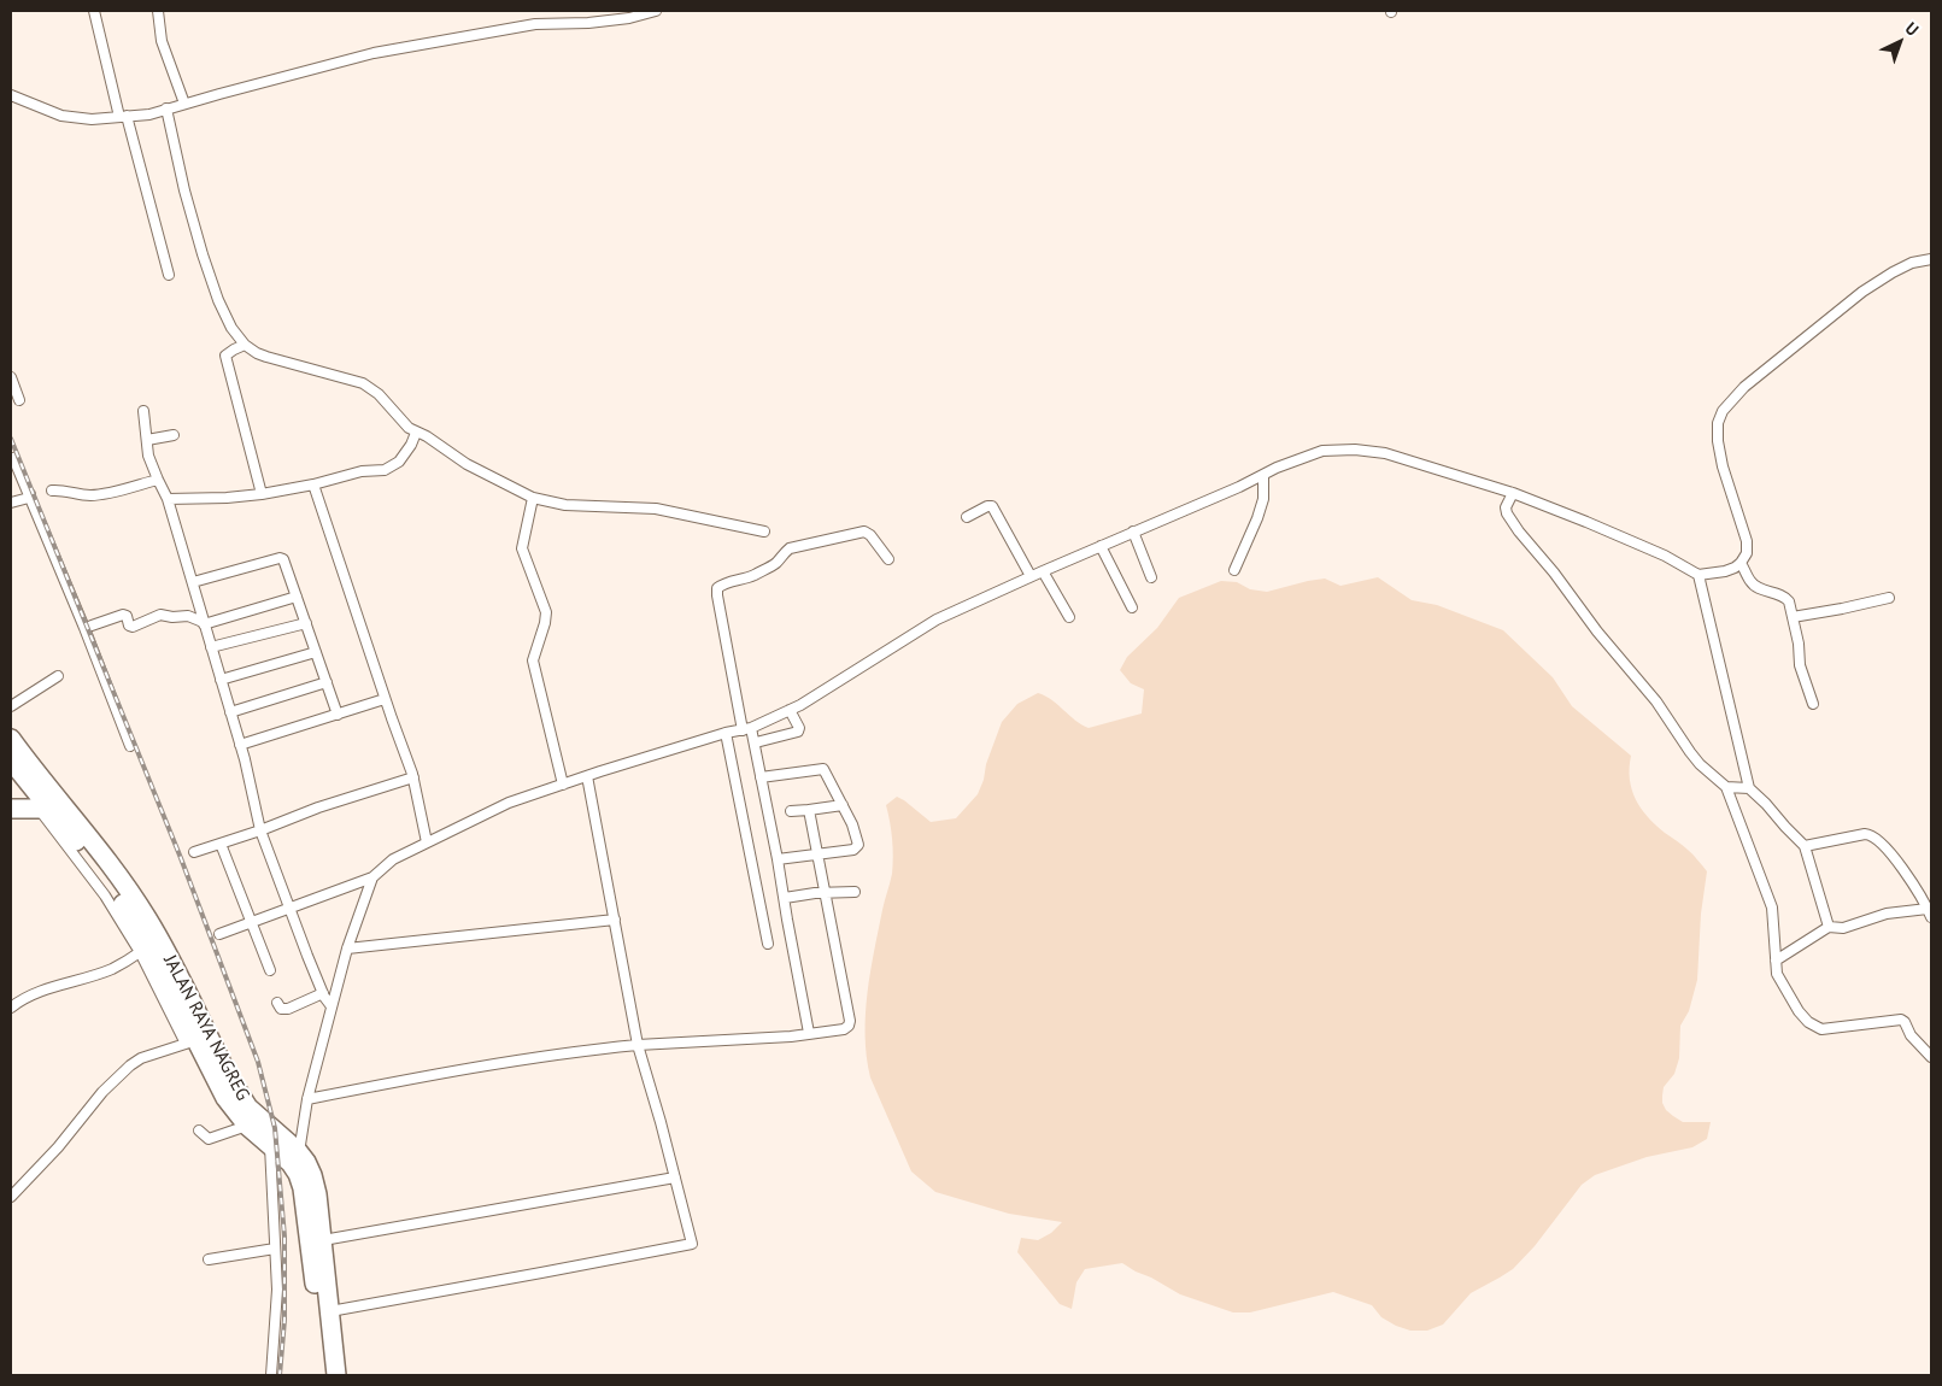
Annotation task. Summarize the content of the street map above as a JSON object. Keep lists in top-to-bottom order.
{
  "streets": {
    "highway": ["JALAN RAYA NAGREG"]
  },
  "north": "top right"
}
